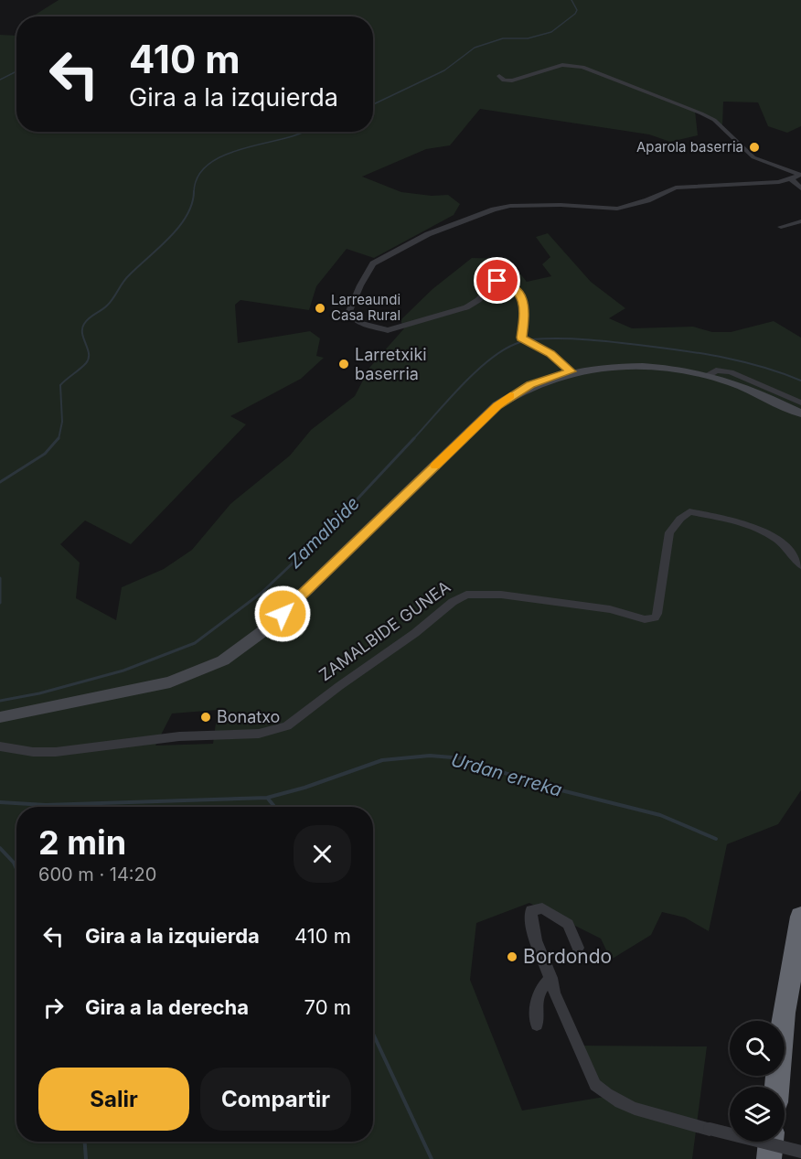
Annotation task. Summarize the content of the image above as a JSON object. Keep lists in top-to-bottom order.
{
  "streets": {
    "street": ["ZAMALBIDE GUNEA"]
  },
  "water": ["Zamalbide", "Urdan erreka"],
  "places": [
    "Aparola baserria",
    "Larreaundi Casa Rural",
    "Larretxiki baserria",
    "Bonatxo",
    "Bordondo"
  ],
  "page": {
    "turn": ["410 m", "Gira a la izquierda"],
    "heading": ["2 min", "600 m · 14:20"],
    "list": [
      {
        "name": "Gira a la izquierda",
        "value": "410 m"
      },
      {
        "name": "Gira a la derecha",
        "value": "70 m"
      }
    ],
    "buttons": ["Salir", "Compartir"]
  }
}
